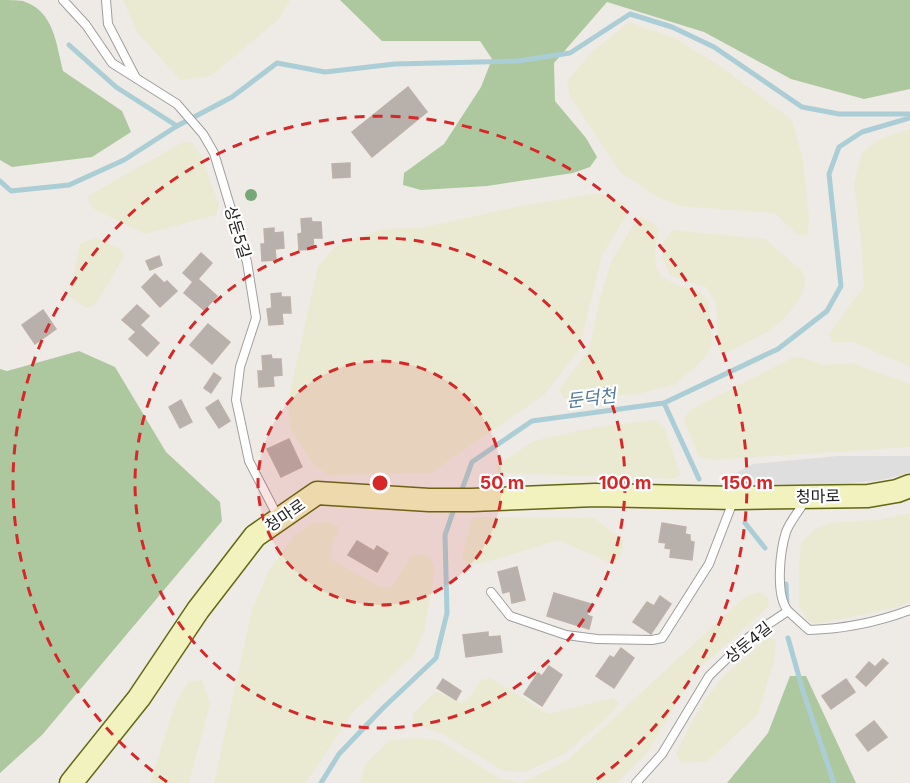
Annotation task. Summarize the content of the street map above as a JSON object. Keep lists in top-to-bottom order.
{
  "streets": {
    "street": ["청마로"],
    "lane": ["상둔5길", "상둔4길"]
  },
  "crossings": [
    ["상둔5길", "청마로"]
  ],
  "water": ["둔덕천"],
  "rings": ["50 m", "100 m", "150 m"]
}
